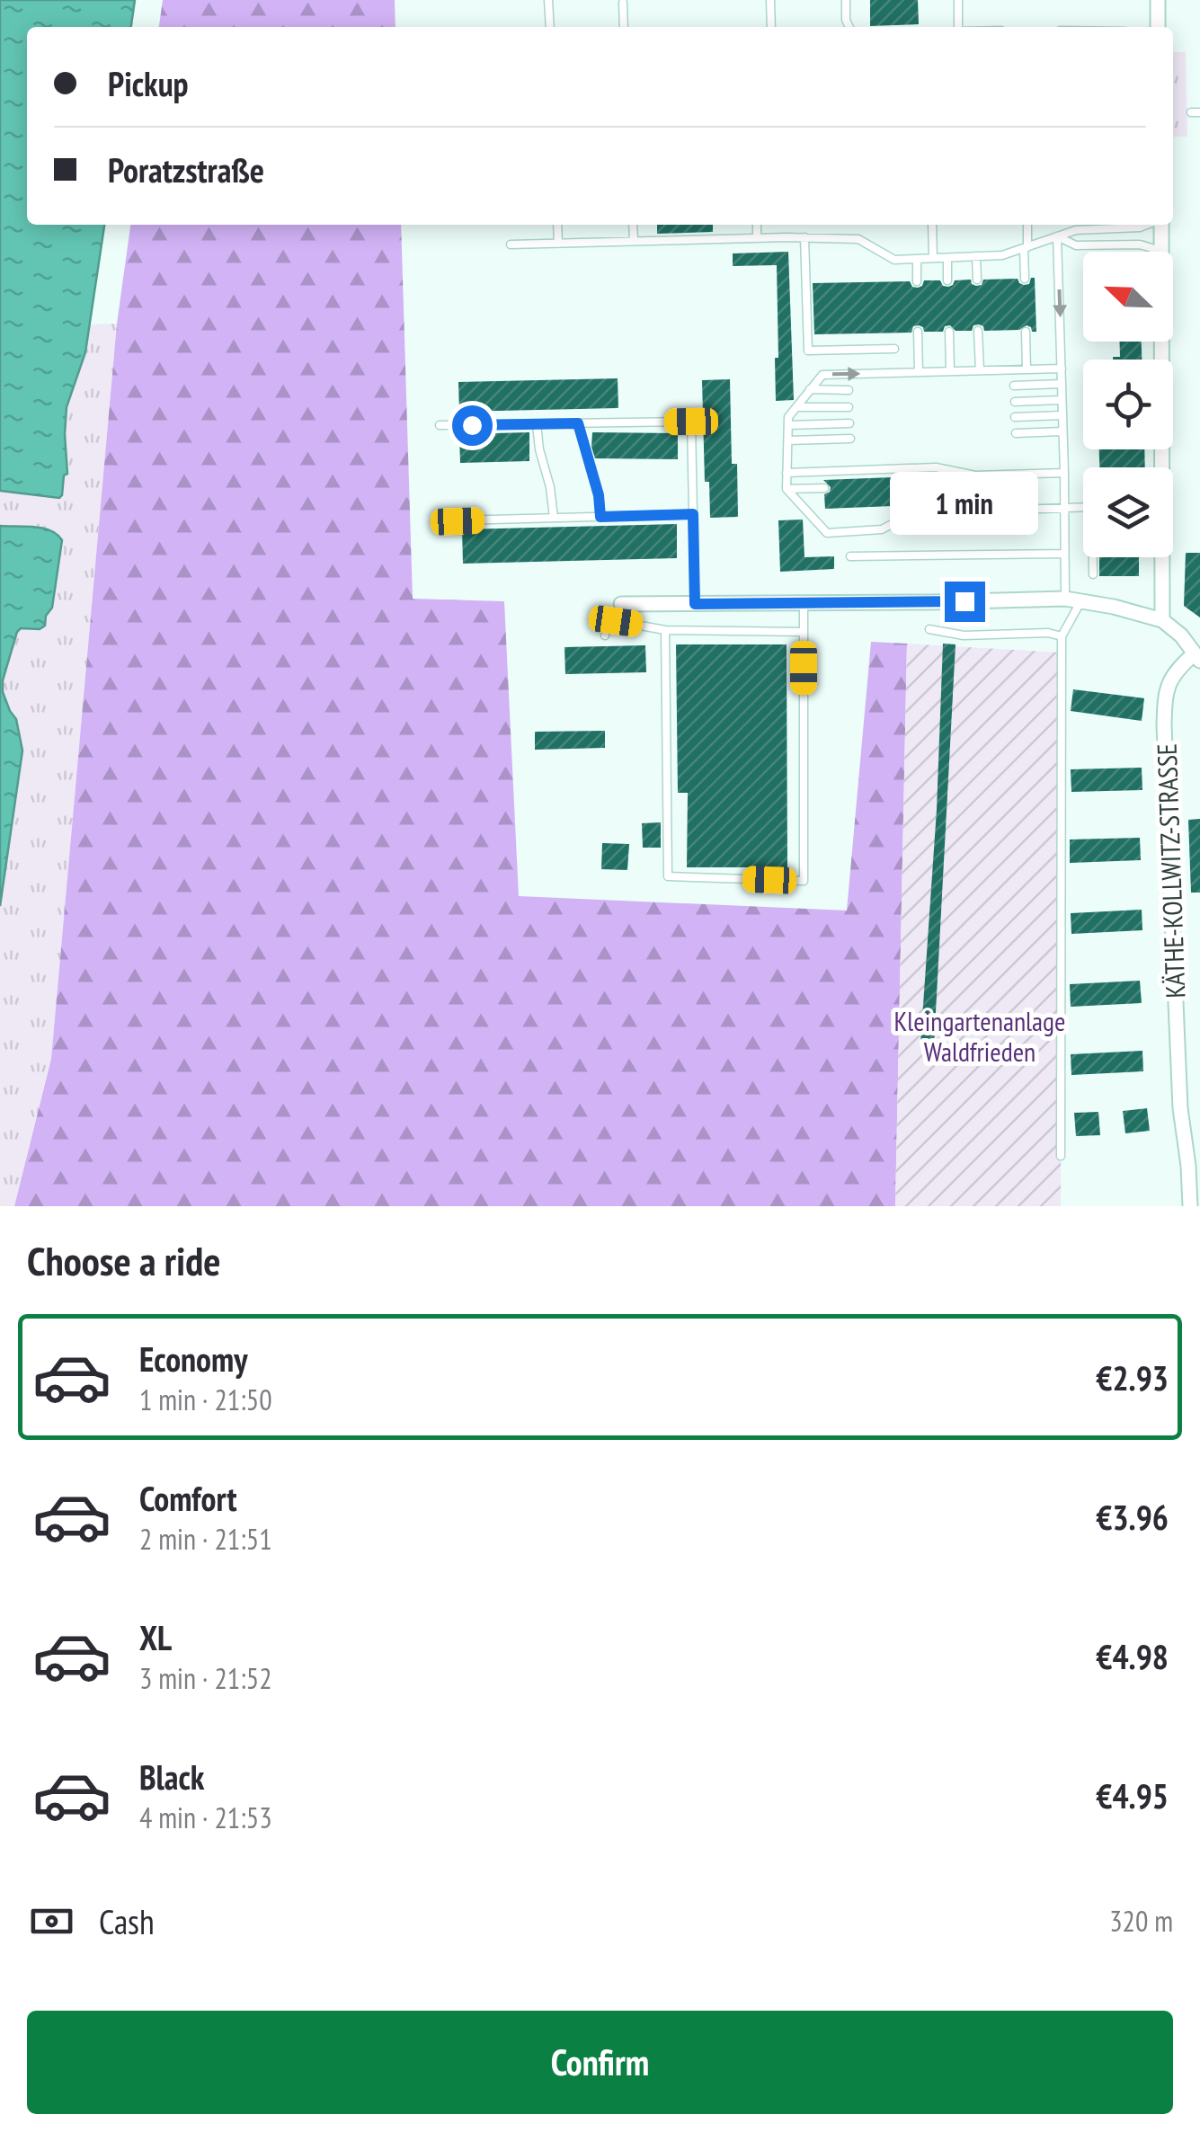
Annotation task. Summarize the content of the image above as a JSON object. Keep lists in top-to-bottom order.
{
  "streets": {
    "street": ["KÄTHE-KOLLWITZ-STRASSE"]
  },
  "parks": ["Kleingartenanlage Waldfrieden"],
  "north": "top left",
  "page": {
    "banner": ["Pickup", "Poratzstraße"],
    "bubble": "1 min",
    "heading": "Choose a ride",
    "list": [
      {
        "name": "Economy",
        "note": "1 min · 21:50",
        "value": "€2.93"
      },
      {
        "name": "Comfort",
        "note": "2 min · 21:51",
        "value": "€3.96"
      },
      {
        "name": "XL",
        "note": "3 min · 21:52",
        "value": "€4.98"
      },
      {
        "name": "Black",
        "note": "4 min · 21:53",
        "value": "€4.95"
      }
    ],
    "pay": ["Cash", "320 m"],
    "buttons": "Confirm"
  }
}
